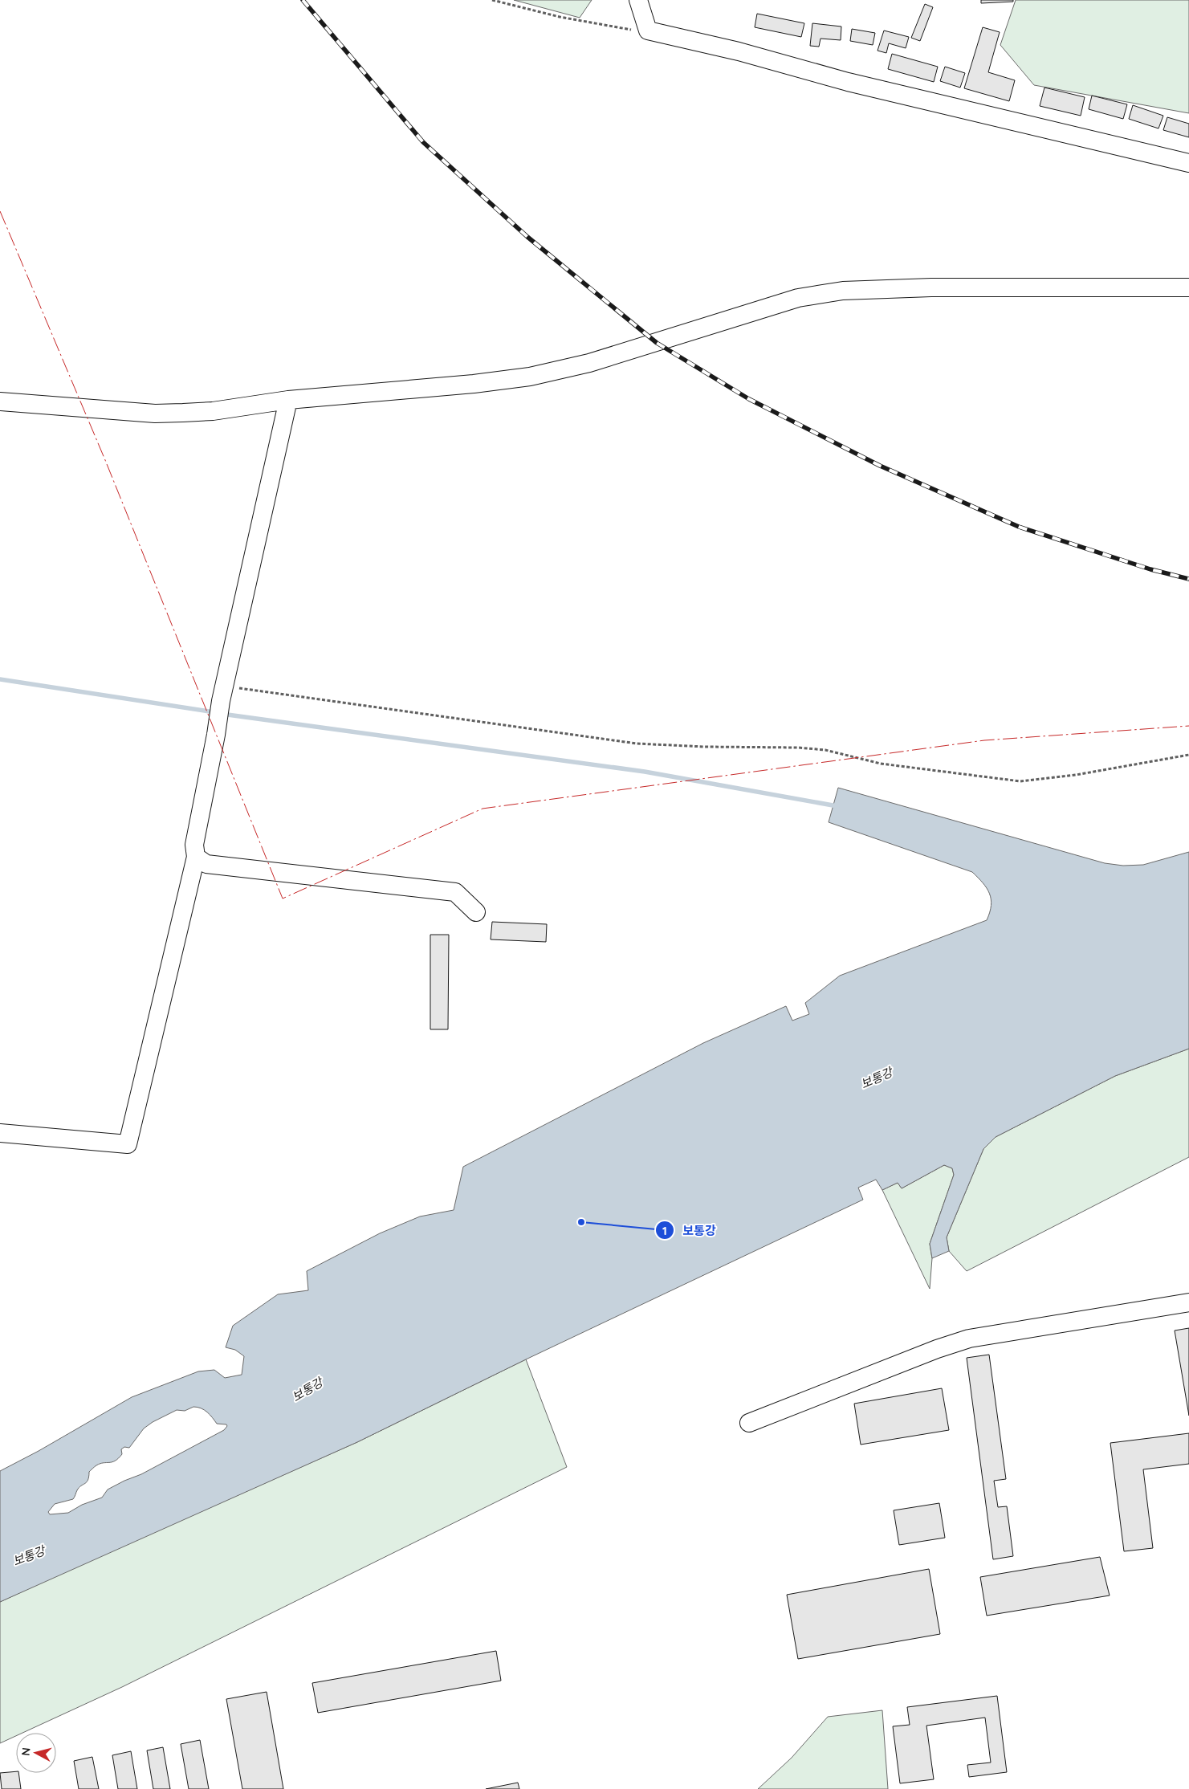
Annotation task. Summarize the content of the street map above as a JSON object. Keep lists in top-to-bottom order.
{
  "water": ["보통강"],
  "places": ["보통강"],
  "north": "left"
}
